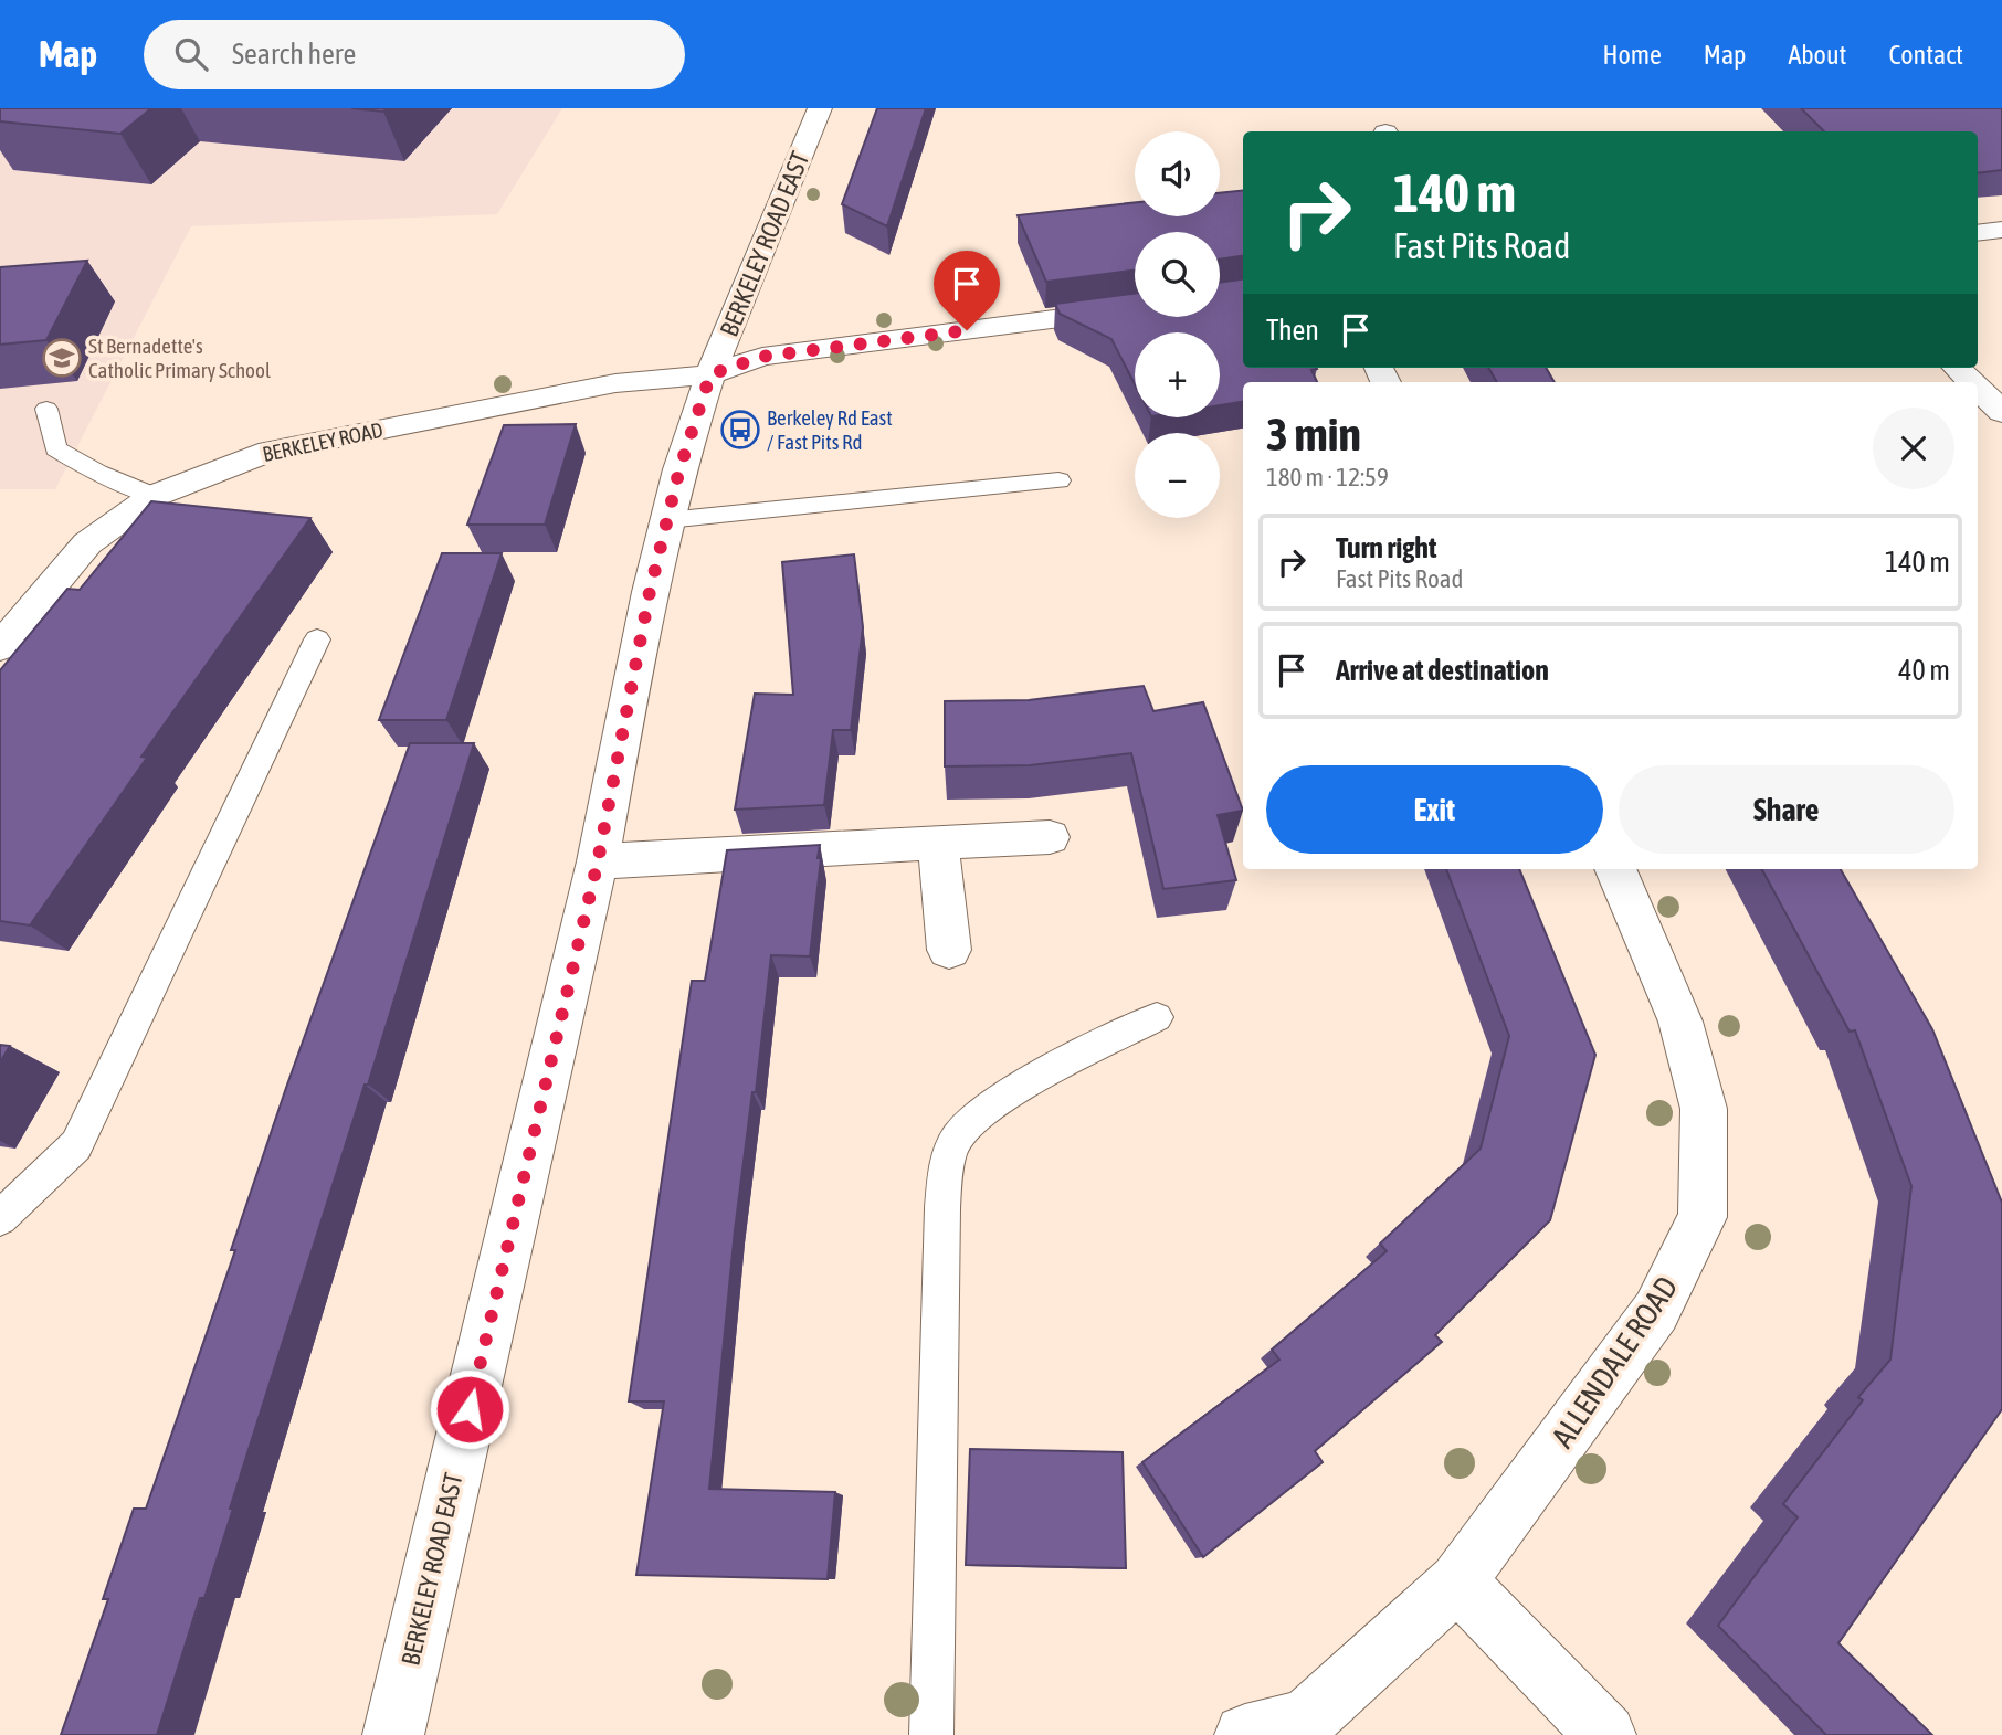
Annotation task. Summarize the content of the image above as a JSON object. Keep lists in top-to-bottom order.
{
  "streets": {
    "street": ["BERKELEY ROAD EAST", "BERKELEY ROAD", "ALLENDALE ROAD"]
  },
  "crossings": [
    ["BERKELEY ROAD EAST", "BERKELEY ROAD"]
  ],
  "places": {
    "school or university": ["St Bernadette's Catholic Primary School"],
    "bus stop": ["Berkeley Rd East / Fast Pits Rd"]
  },
  "page": {
    "header": "Map",
    "search": "Search here",
    "nav": [
      "Home",
      "Map",
      "About",
      "Contact"
    ],
    "map_buttons": ["+", "−"],
    "turn": ["140 m", "Fast Pits Road"],
    "then": "Then",
    "heading": ["3 min", "180 m · 12:59"],
    "list": [
      {
        "name": "Turn right",
        "note": "Fast Pits Road",
        "value": "140 m"
      },
      {
        "name": "Arrive at destination",
        "value": "40 m"
      }
    ],
    "buttons": ["Exit", "Share"]
  }
}
